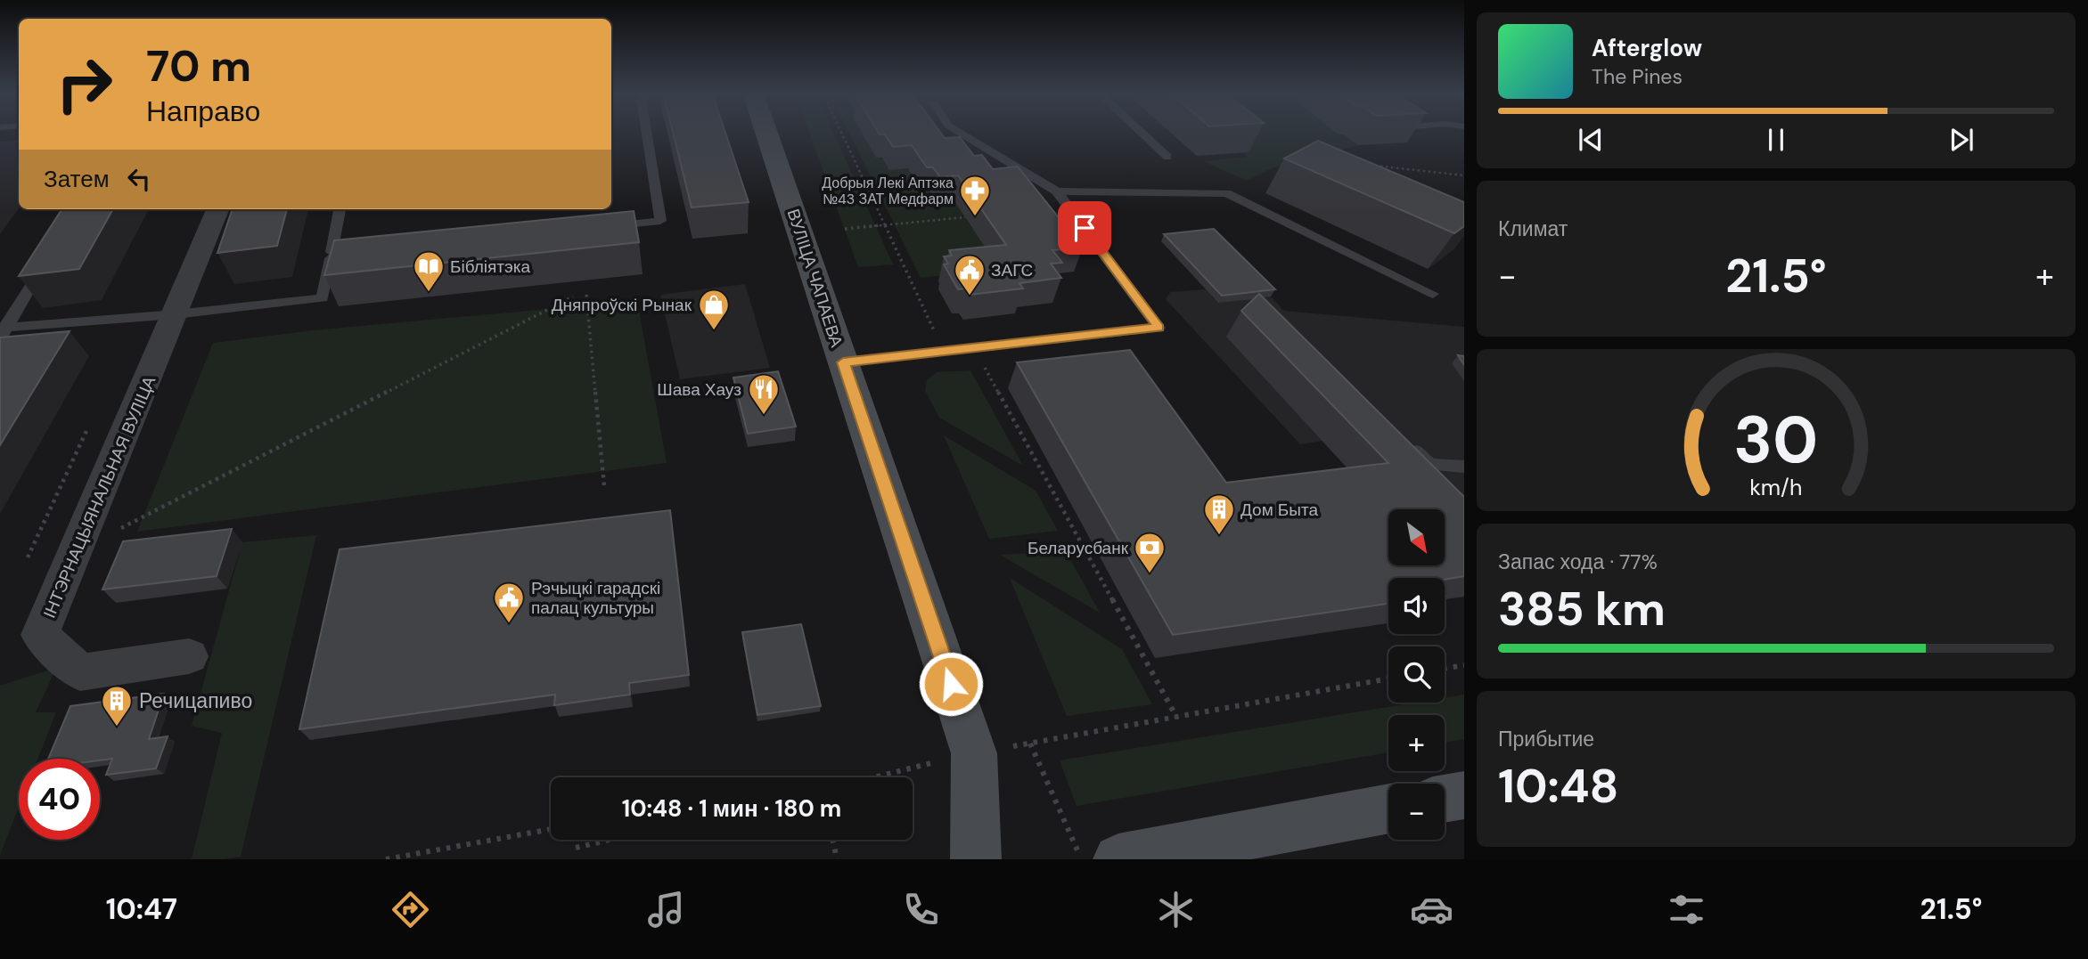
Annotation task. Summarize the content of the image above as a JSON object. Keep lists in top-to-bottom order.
{
  "streets": {
    "street": ["ВУЛІЦА ЧАПАЕВА", "ІНТЭРНАЦЫЯНАЛЬНАЯ ВУЛІЦА"]
  },
  "places": {
    "pharmacy": ["Добрыя Лекі Аптэка №43 ЗАТ Медфарм"],
    "library": ["Бібліятэка"],
    "public building": ["ЗАГС", "Рэчыцкі гарадскі палац культуры"],
    "shop": ["Дняпроўскі Рынак"],
    "restaurant": ["Шава Хауз"],
    "building": ["Дом Быта", "Речицапиво"],
    "bank": ["Беларусбанк"]
  },
  "north": "bottom right",
  "page": {
    "turn": ["70 m", "Направо"],
    "song": ["Afterglow", "The Pines"],
    "then": "Затем",
    "tile": [
      "Климат",
      ["Запас хода · 77%", "385 km"],
      ["Прибытие", "10:48"]
    ],
    "heat": ["−", "21.5°", "+"],
    "map_buttons": ["+", "−"],
    "limit": "40",
    "trip": "10:48 · 1 мин · 180 m",
    "tabs": ["10:47", "21.5°"],
    "gauge": ["30", "km/h"]
  }
}
